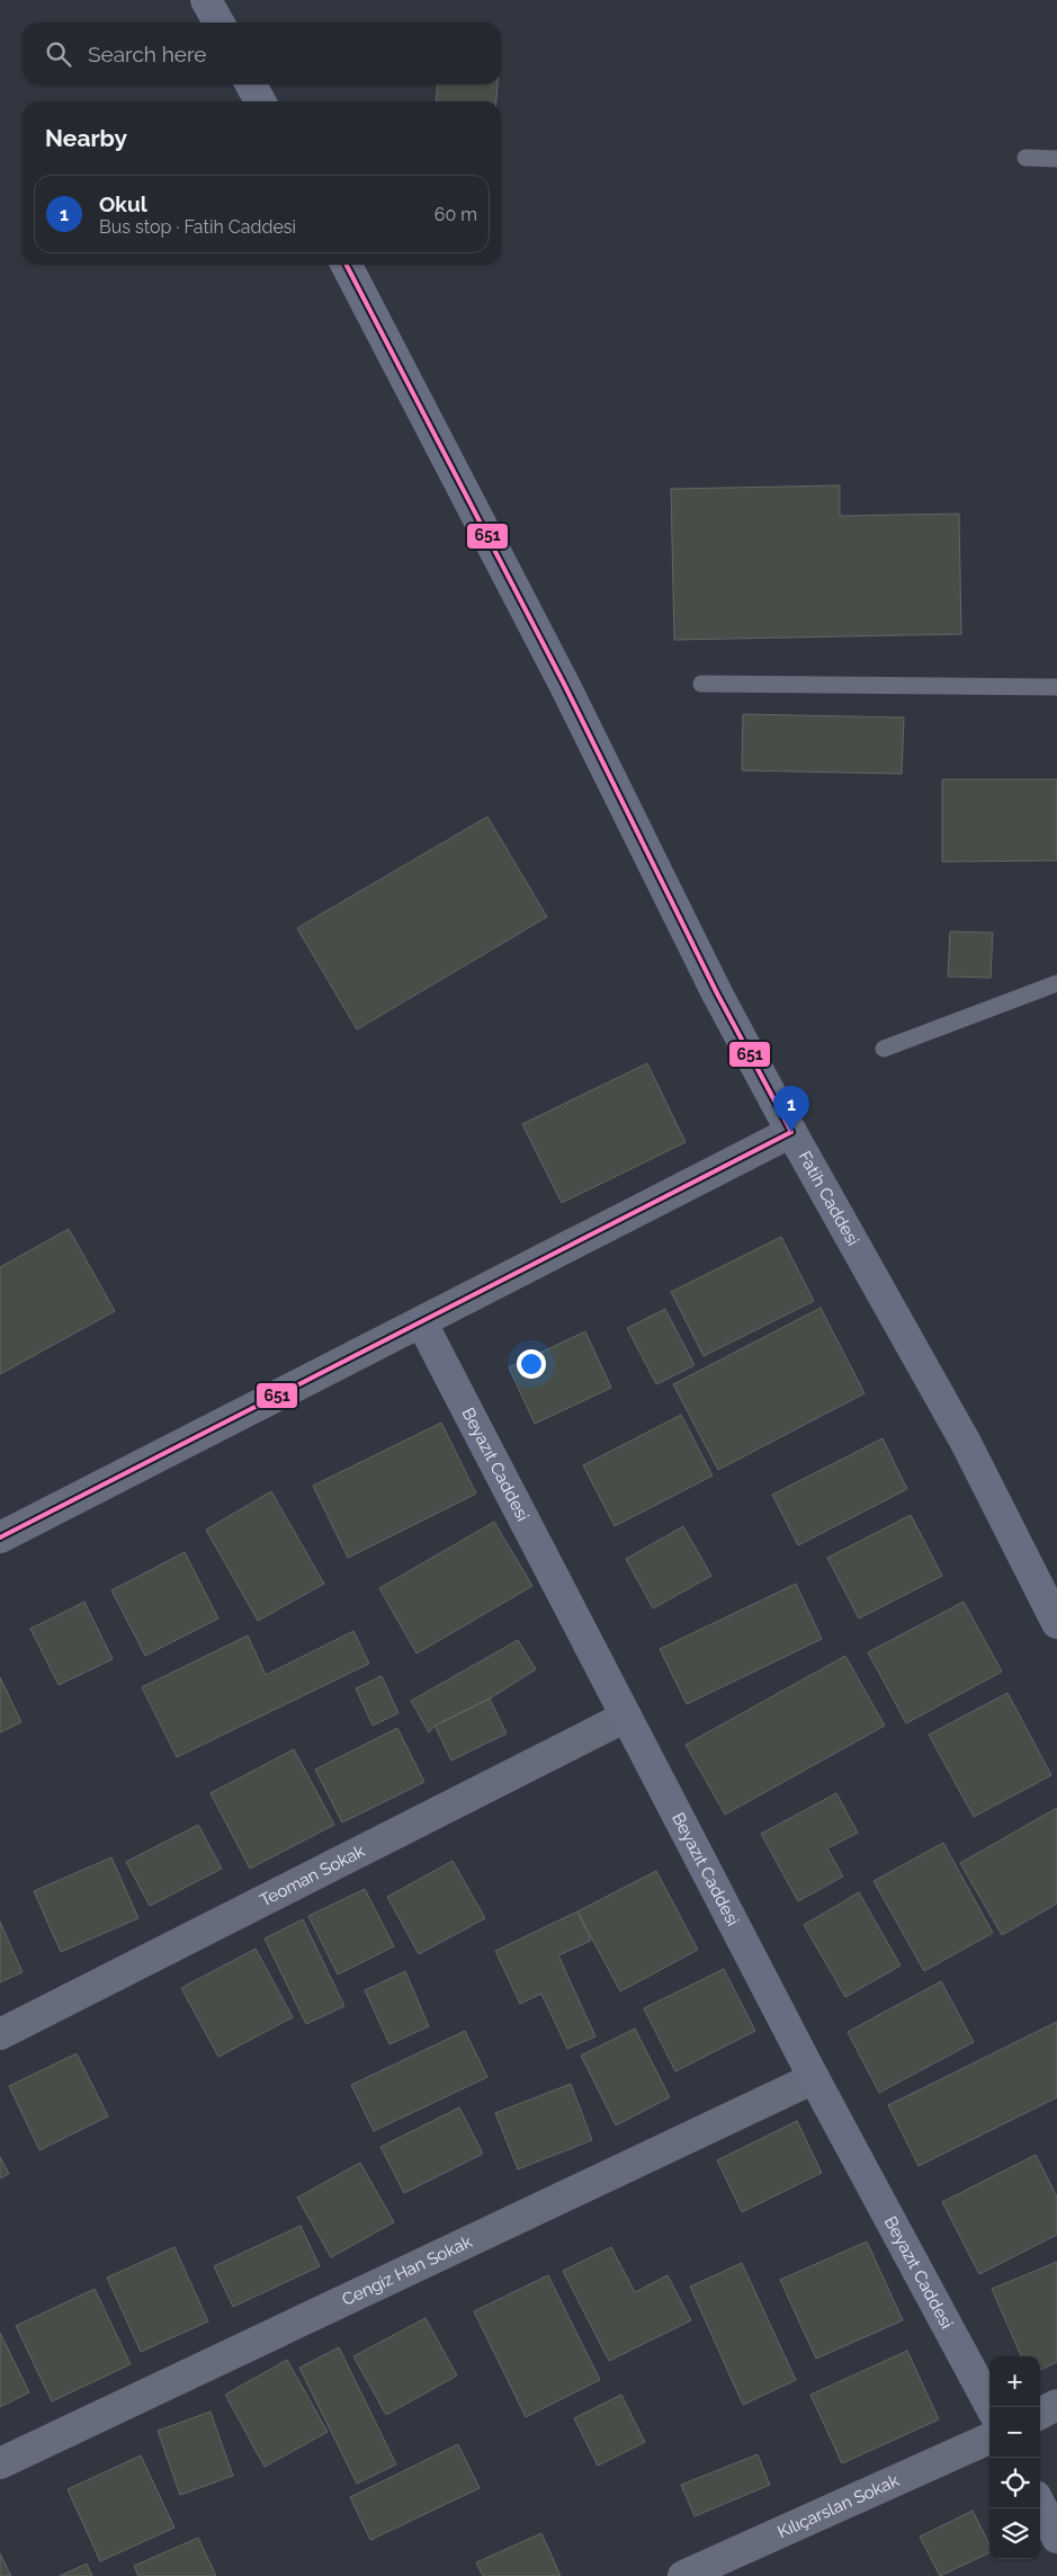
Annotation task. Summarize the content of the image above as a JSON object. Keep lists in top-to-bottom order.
{
  "streets": {
    "street": [
      "Fatih Caddesi",
      "Beyazıt Caddesi",
      "Teoman Sokak",
      "Cengiz Han Sokak",
      "Kılıçarslan Sokak"
    ]
  },
  "crossings": [
    ["Beyazıt Caddesi", "Teoman Sokak"],
    ["Beyazıt Caddesi", "Cengiz Han Sokak"]
  ],
  "lines": ["transit line 651"],
  "page": {
    "search": "Search here",
    "heading": "Nearby",
    "list": [
      {
        "mark": "1",
        "name": "Okul",
        "note": "Bus stop · Fatih Caddesi",
        "value": "60 m"
      }
    ],
    "pins": "1",
    "map_buttons": ["+", "−"]
  }
}
